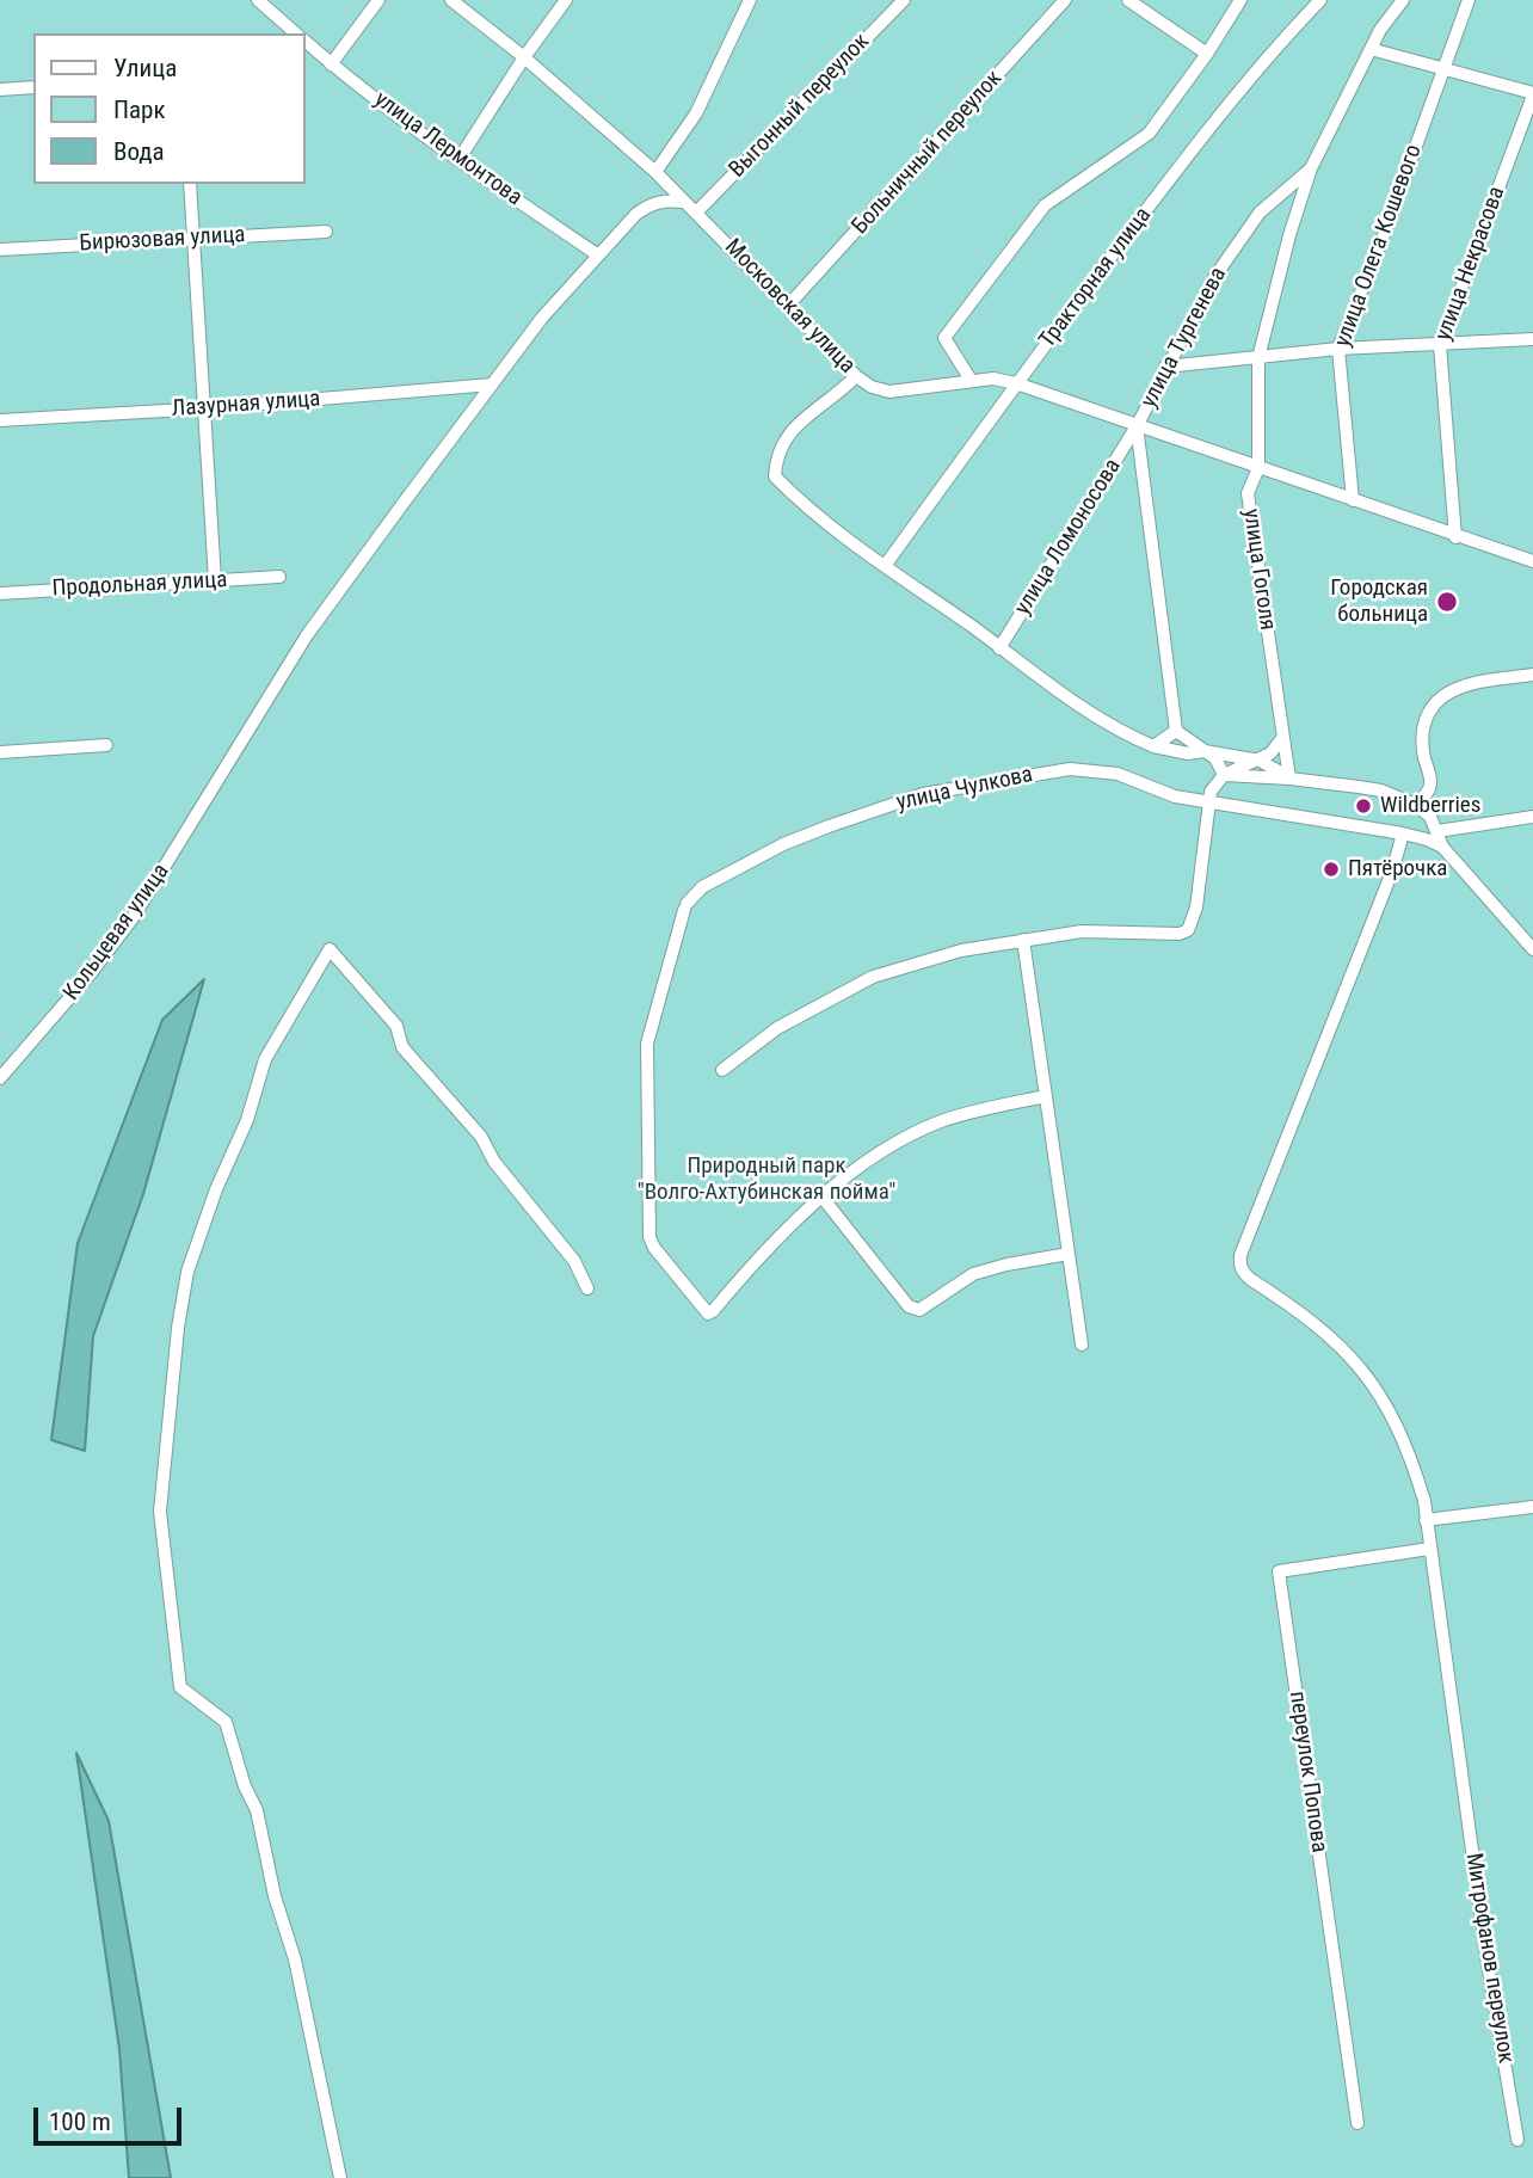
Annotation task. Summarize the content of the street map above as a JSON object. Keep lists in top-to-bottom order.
{
  "streets": {
    "street": [
      "Выгонный переулок",
      "улица Лермонтова",
      "Больничный переулок",
      "Бирюзовая улица",
      "улица Олега Кошевого",
      "улица Некрасова",
      "Тракторная улица",
      "Московская улица",
      "улица Тургенева",
      "Лазурная улица",
      "улица Ломоносова",
      "улица Гоголя",
      "Продольная улица",
      "улица Чулкова",
      "Кольцевая улица",
      "переулок Попова",
      "Митрофанов переулок"
    ]
  },
  "crossings": [
    ["Выгонный переулок", "Московская улица"],
    ["улица Лермонтова", "Кольцевая улица"],
    ["Больничный переулок", "Московская улица"],
    ["улица Олега Кошевого", "Московская улица"],
    ["улица Некрасова", "Московская улица"],
    ["Тракторная улица", "Московская улица"],
    ["Московская улица", "улица Тургенева"],
    ["Московская улица", "улица Ломоносова"],
    ["Московская улица", "улица Гоголя"],
    ["Московская улица", "Кольцевая улица"],
    ["улица Тургенева", "улица Ломоносова"],
    ["улица Тургенева", "улица Гоголя"],
    ["Лазурная улица", "Кольцевая улица"],
    ["улица Чулкова", "Митрофанов переулок"],
    ["переулок Попова", "Митрофанов переулок"]
  ],
  "parks": ["Природный парк \"Волго-Ахтубинская пойма\""],
  "places": ["Городская больница", "Wildberries", "Пятёрочка"],
  "legend": ["Улица", "Парк", "Вода"],
  "scale_bar": "100 m"
}
